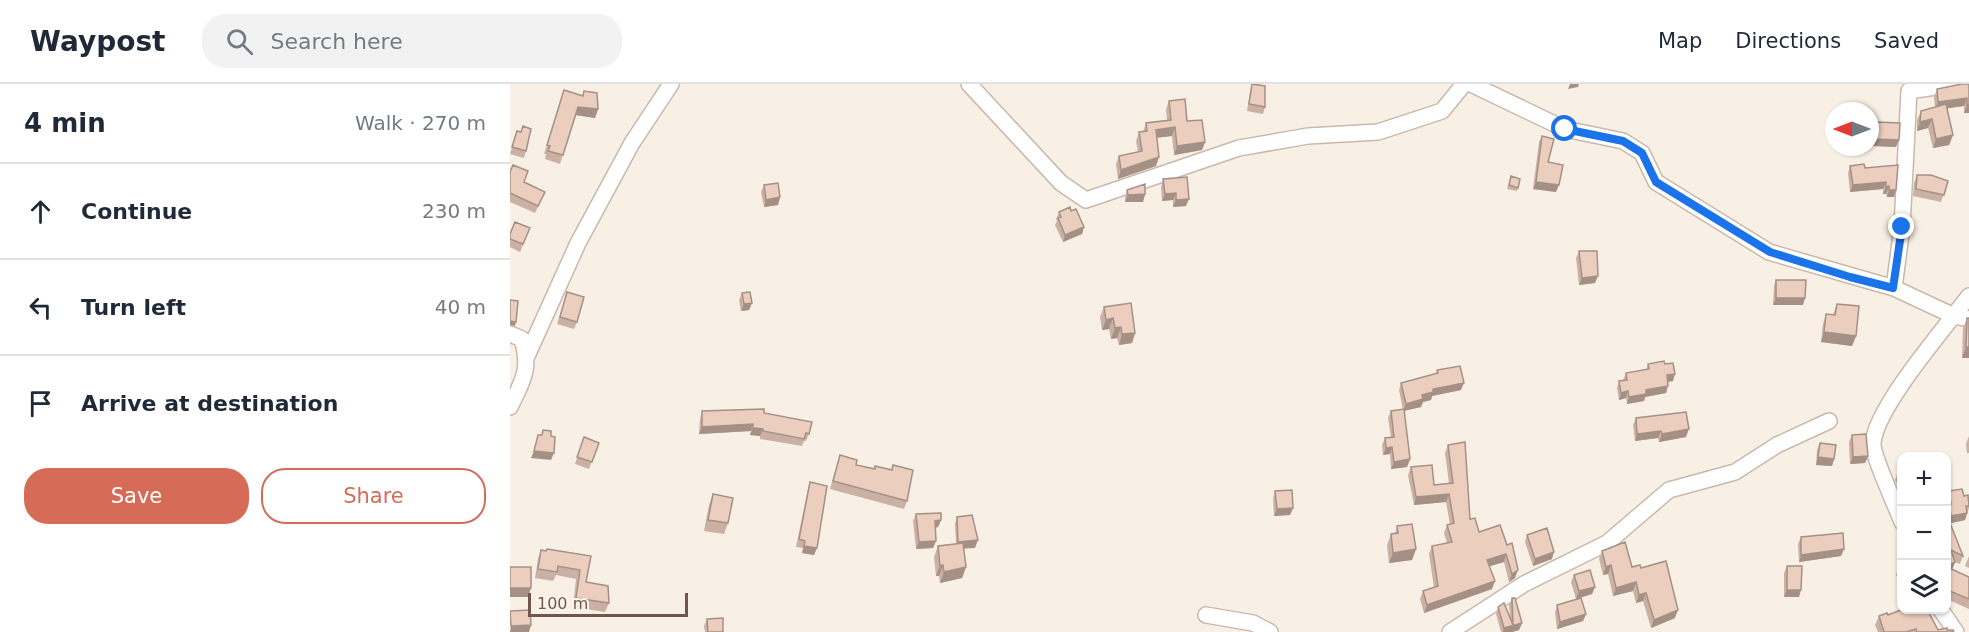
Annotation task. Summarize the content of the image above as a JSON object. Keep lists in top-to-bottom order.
{
  "scale_bar": "100 m",
  "north": "left",
  "page": {
    "header": "Waypost",
    "search": "Search here",
    "nav": ["Map", "Directions", "Saved"],
    "heading": ["4 min", "Walk · 270 m"],
    "list": [
      ["Continue", "230 m"],
      ["Turn left", "40 m"],
      "Arrive at destination"
    ],
    "buttons": ["Save", "Share"],
    "map_buttons": ["+", "−"],
    "scale": "100 m"
  }
}
